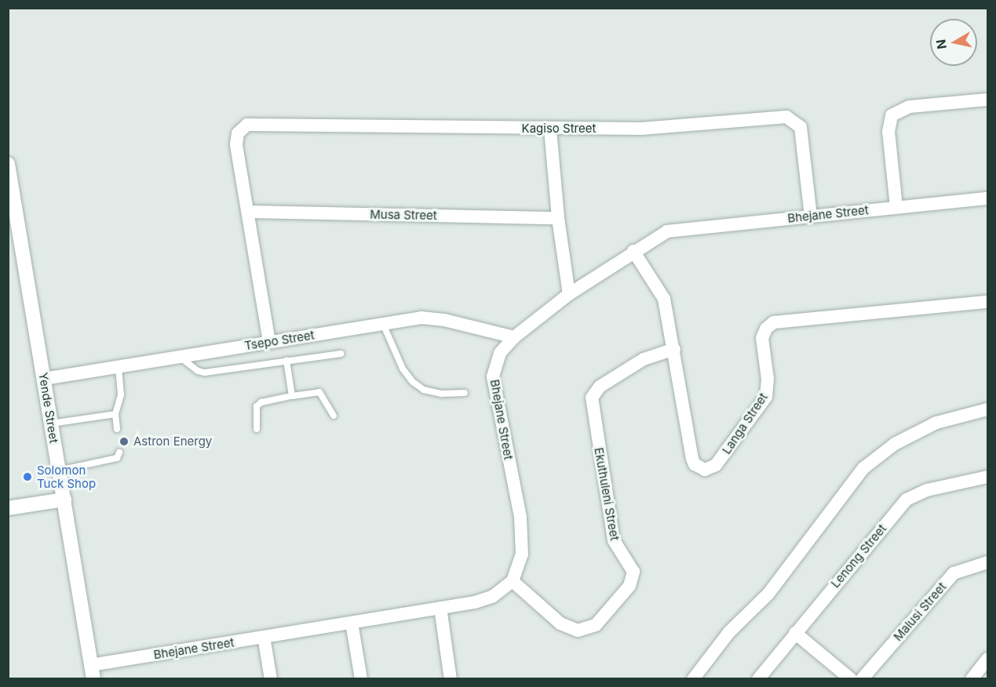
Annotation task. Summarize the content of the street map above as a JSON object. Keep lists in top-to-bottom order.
{
  "streets": {
    "street": [
      "Kagiso Street",
      "Bhejane Street",
      "Musa Street",
      "Tsepo Street",
      "Yende Street",
      "Langa Street",
      "Ekuthuleni Street",
      "Lenong Street",
      "Malusi Street"
    ]
  },
  "crossings": [
    ["Kagiso Street", "Bhejane Street"],
    ["Kagiso Street", "Musa Street"],
    ["Bhejane Street", "Tsepo Street"],
    ["Bhejane Street", "Yende Street"],
    ["Bhejane Street", "Langa Street"],
    ["Bhejane Street", "Ekuthuleni Street"],
    ["Tsepo Street", "Yende Street"],
    ["Langa Street", "Ekuthuleni Street"]
  ],
  "places": ["Astron Energy", "Solomon Tuck Shop"],
  "north": "left"
}
